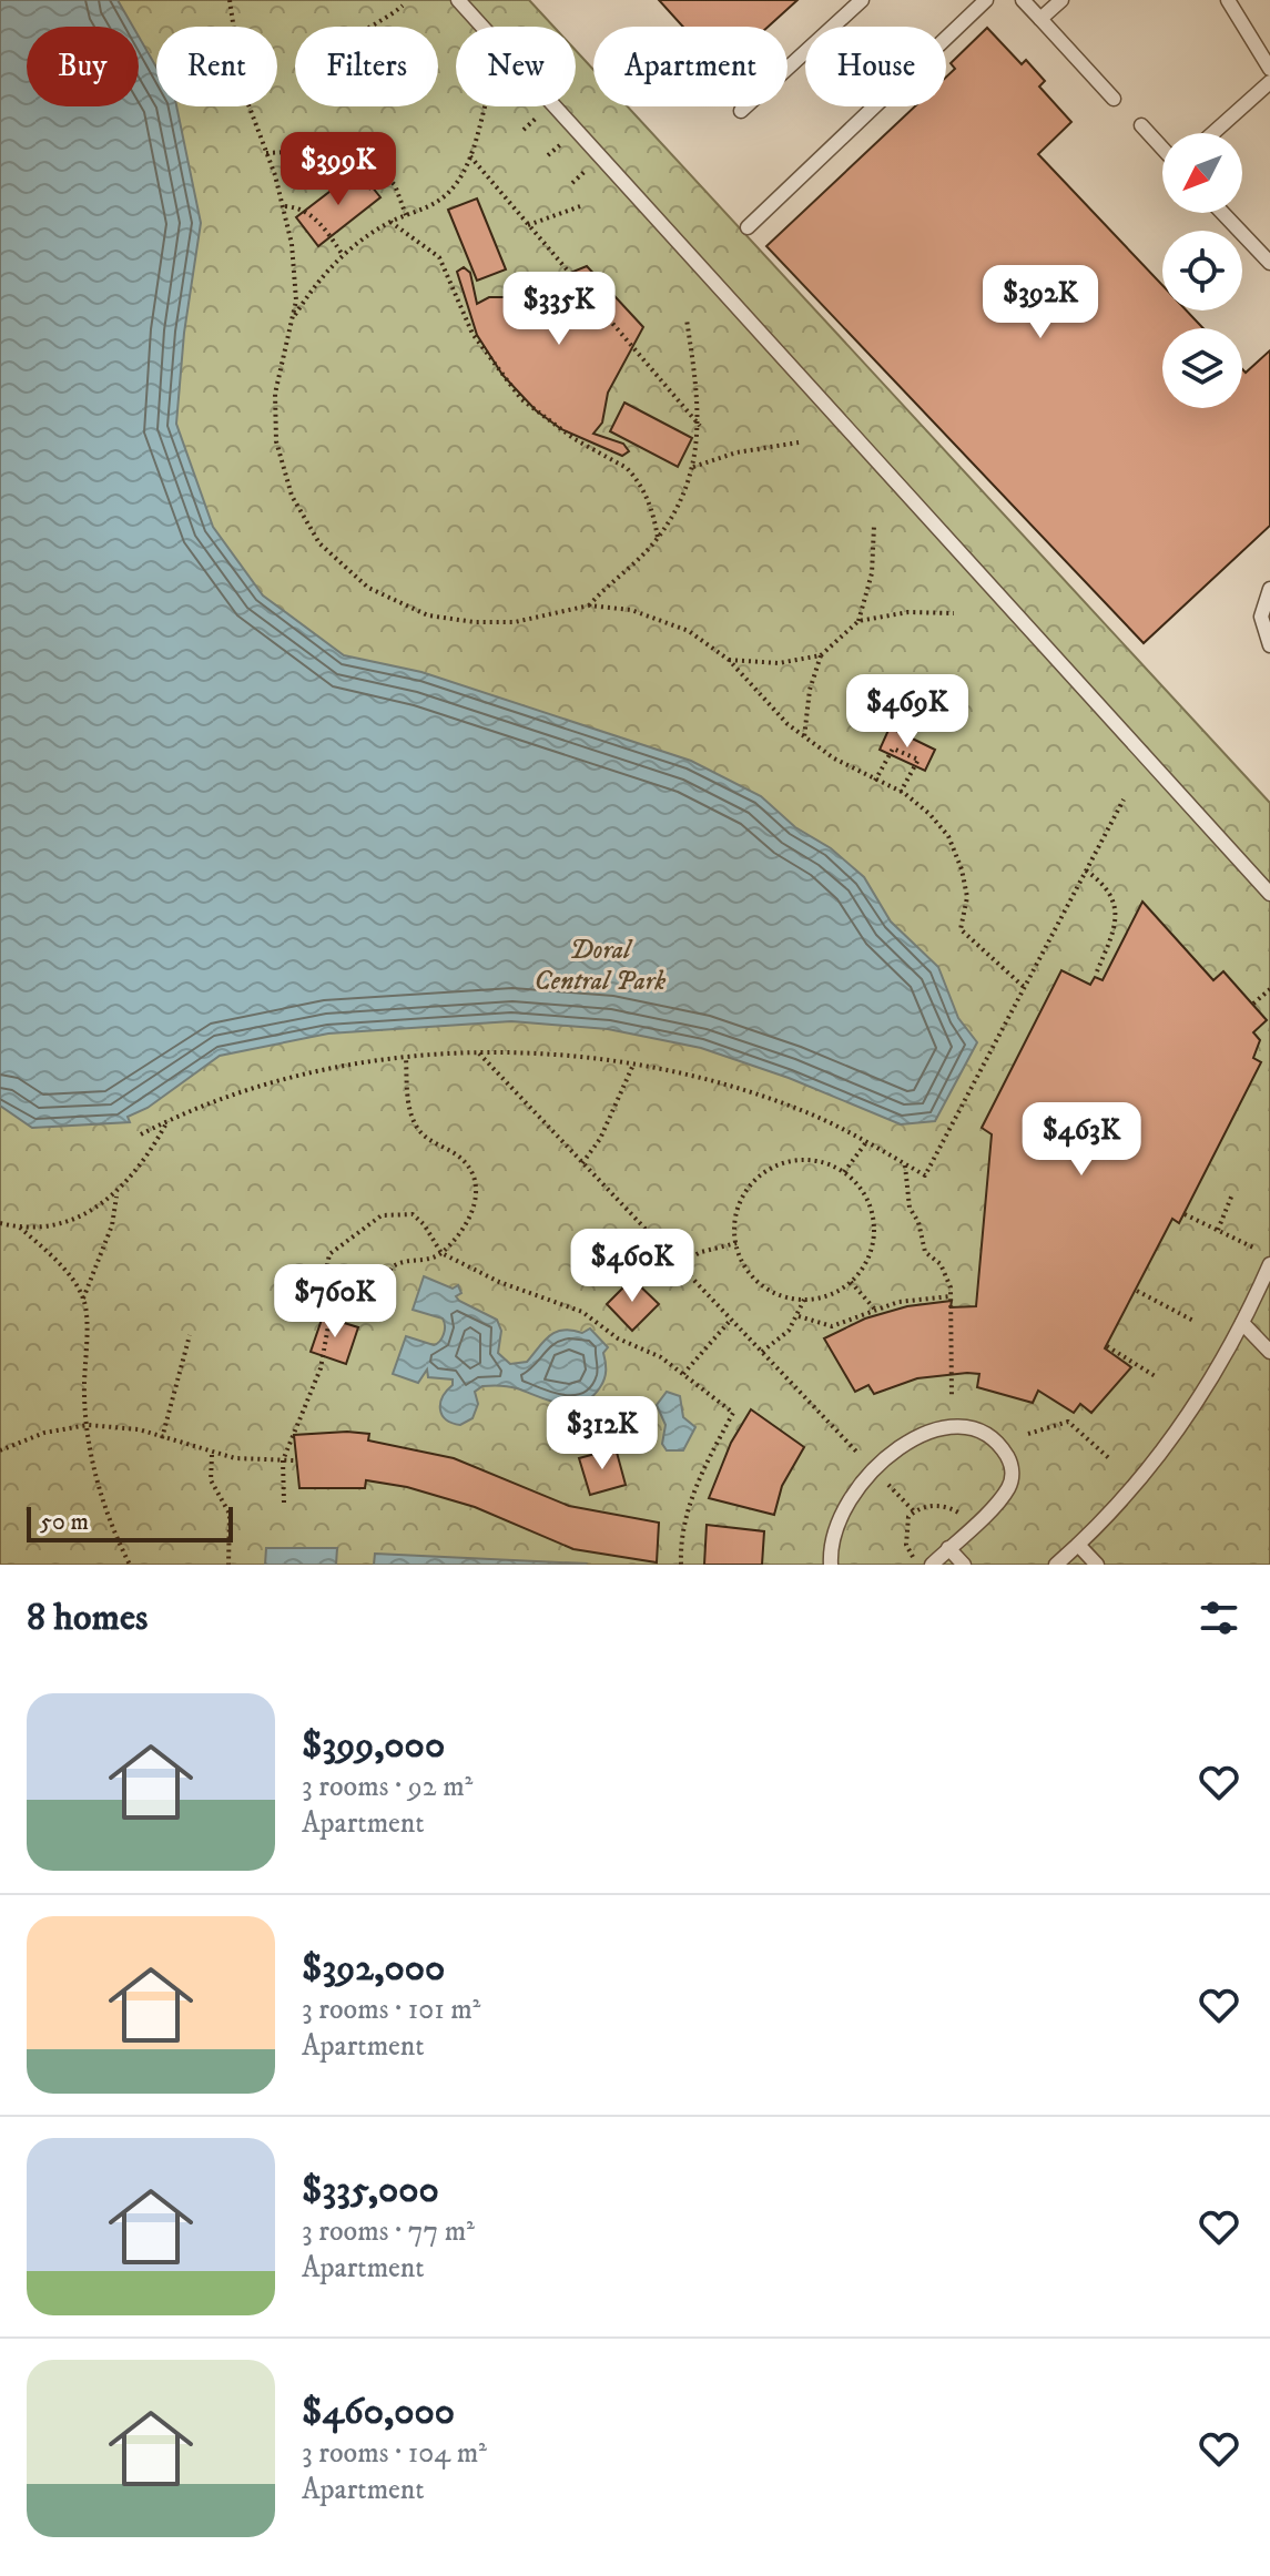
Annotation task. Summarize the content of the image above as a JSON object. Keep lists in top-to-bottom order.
{
  "parks": ["Doral Central Park"],
  "scale_bar": "50 m",
  "north": "bottom left",
  "page": {
    "chip": [
      "Buy",
      "Rent",
      "Filters",
      "New",
      "Apartment",
      "House"
    ],
    "price": [
      "$399K",
      "$392K",
      "$335K",
      "$469K",
      "$463K",
      "$460K",
      "$760K",
      "$312K"
    ],
    "scale": "50 m",
    "heading": "8 homes",
    "list": [
      {
        "name": "$399,000",
        "note": "3 rooms · 92 m² · Apartment"
      },
      {
        "name": "$392,000",
        "note": "3 rooms · 101 m² · Apartment"
      },
      {
        "name": "$335,000",
        "note": "3 rooms · 77 m² · Apartment"
      },
      {
        "name": "$460,000",
        "note": "3 rooms · 104 m² · Apartment"
      }
    ]
  }
}
